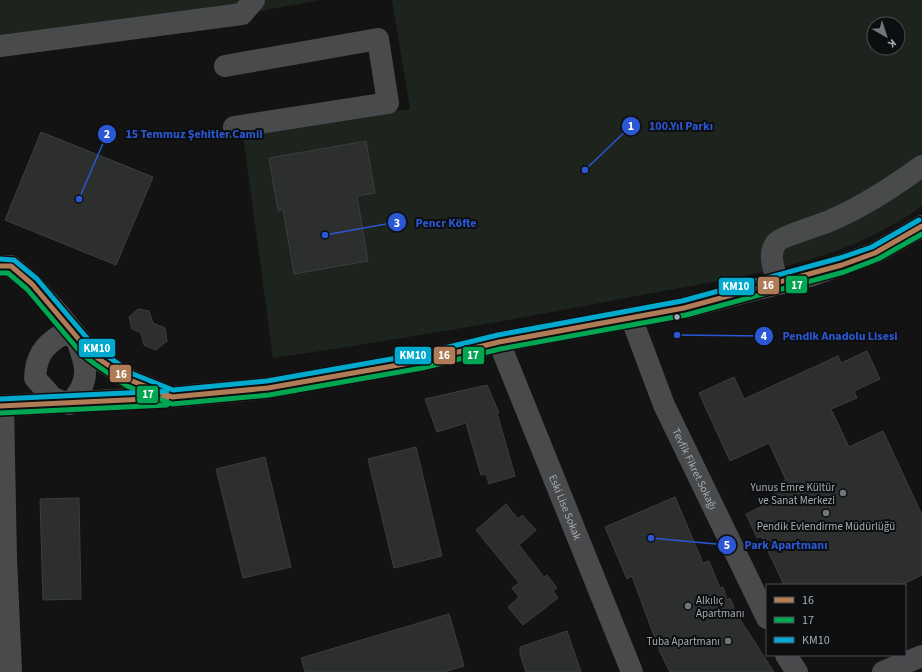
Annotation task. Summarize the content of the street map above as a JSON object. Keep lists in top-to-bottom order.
{
  "streets": {
    "street": ["Tevfik Fikret Sokağı", "Eski Lise Sokak"]
  },
  "places": [
    "100.Yıl Parkı",
    "15 Temmuz Şehitler Camii",
    "Pencr Köfte",
    "Pendik Anadolu Lisesi",
    "Yunus Emre Kültür ve Sanat Merkezi",
    "Pendik Evlendirme Müdürlüğü",
    "Park Apartmanı",
    "Alkılıç Apartmanı",
    "Tuba Apartmanı"
  ],
  "lines": ["transit line KM10", "transit line 16", "transit line 17"],
  "legend": ["16", "17", "KM10"],
  "north": "bottom right"
}
